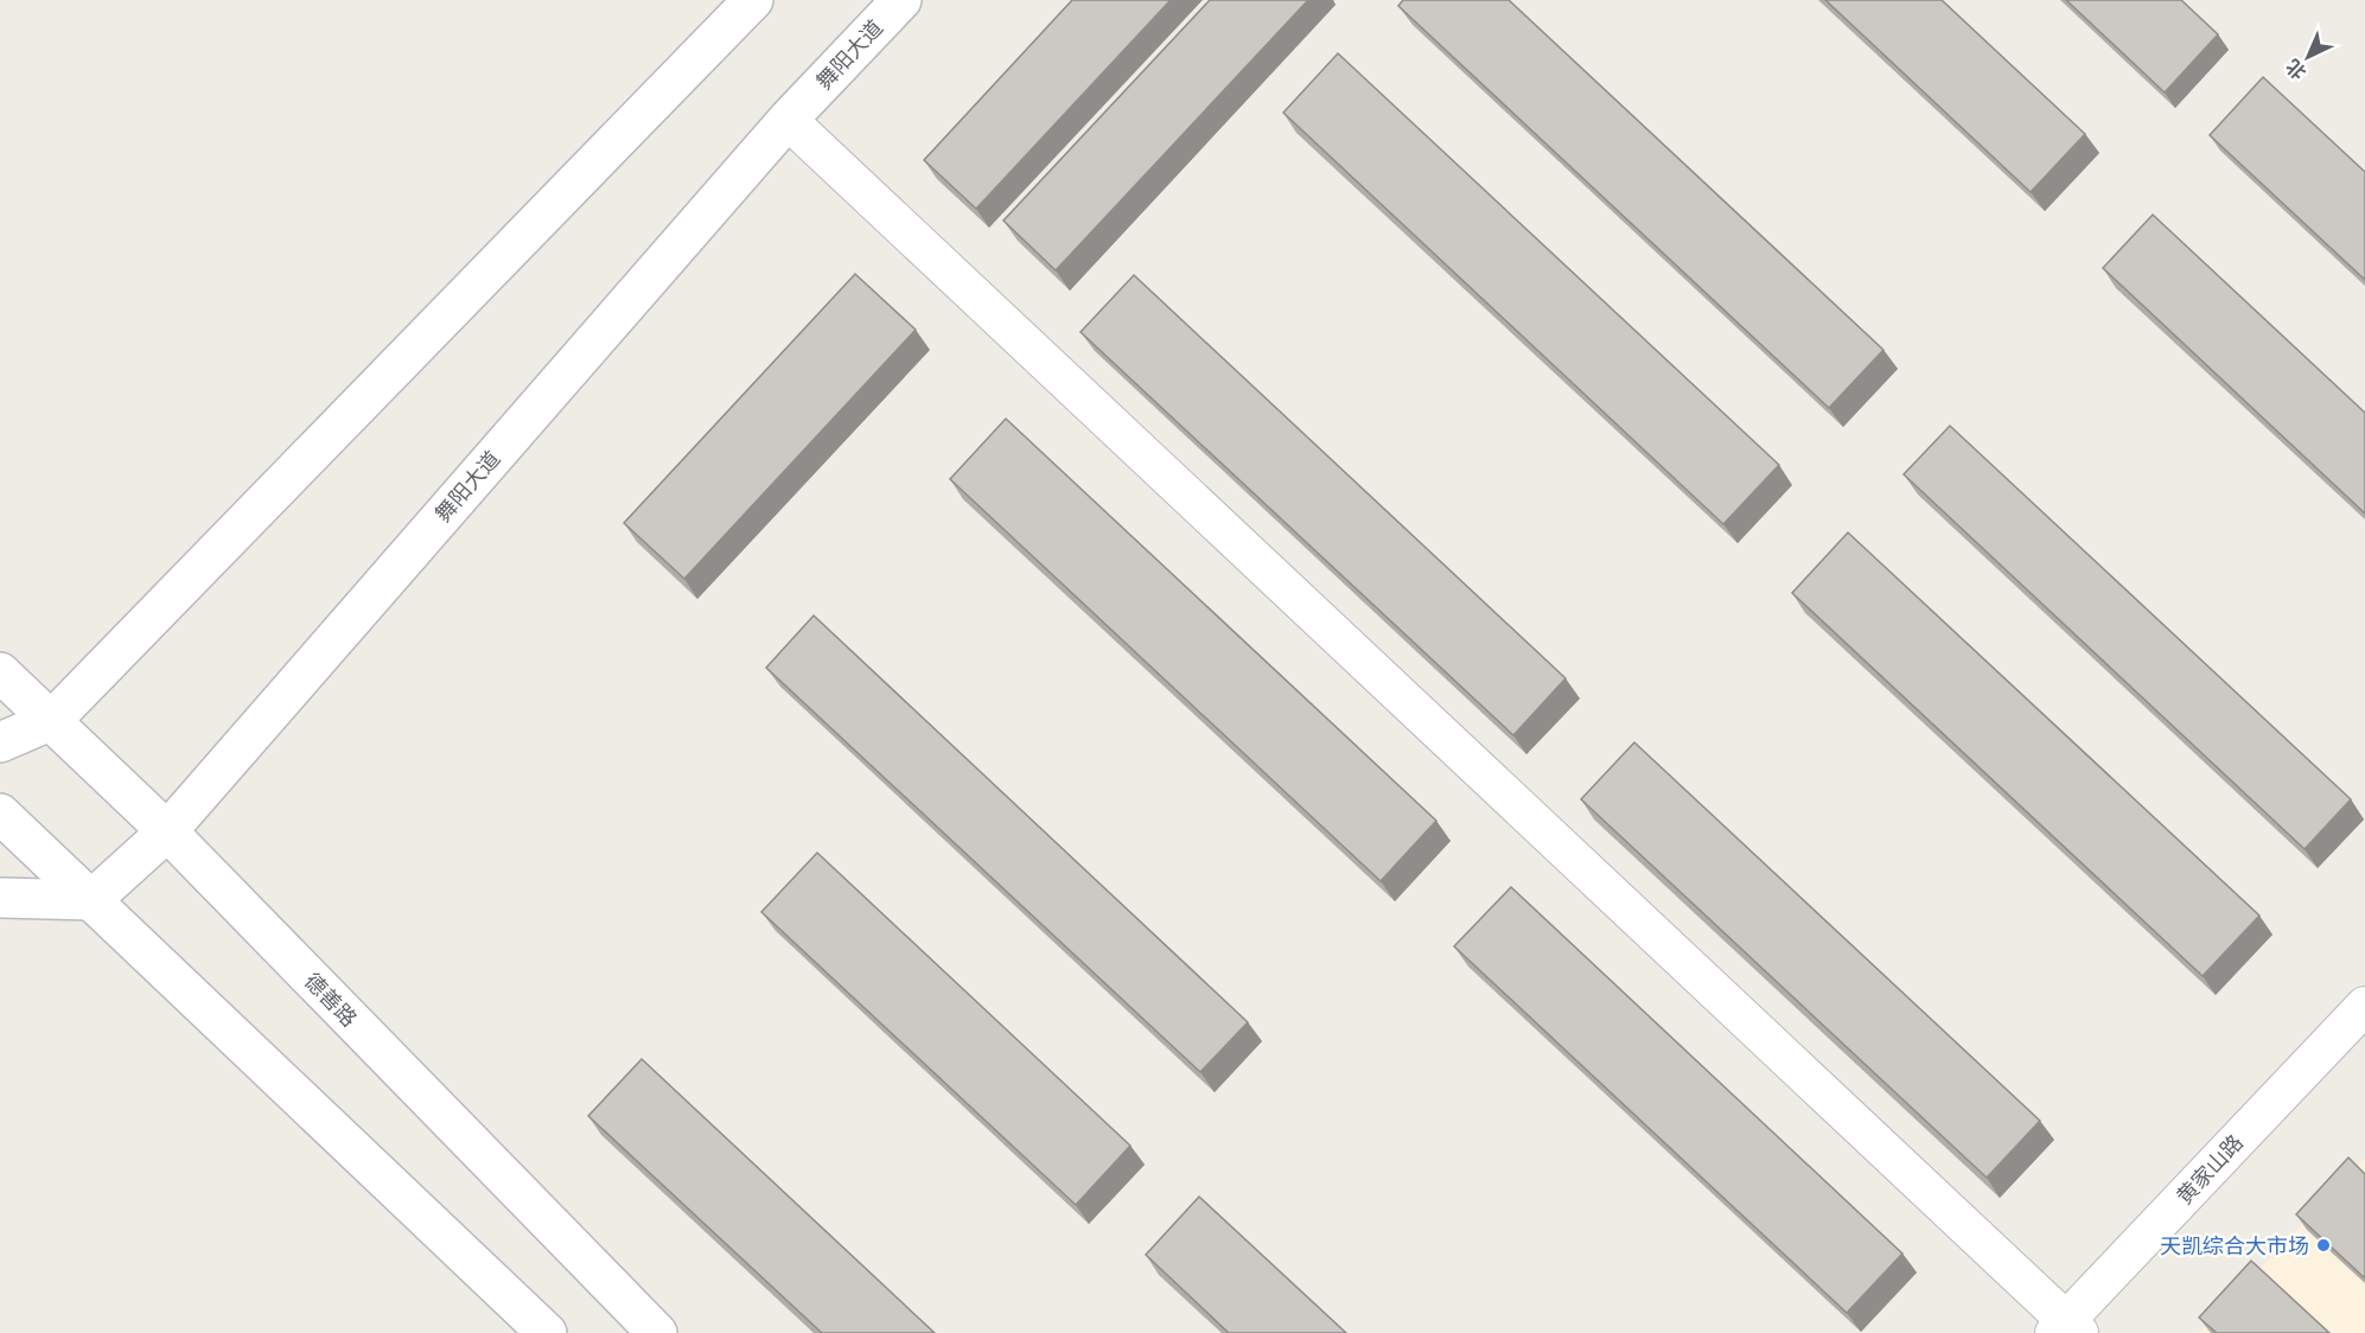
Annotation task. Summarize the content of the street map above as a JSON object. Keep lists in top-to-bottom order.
{
  "streets": {
    "main road": ["舞阳大道", "德善路"],
    "street": ["黄家山路"]
  },
  "crossings": [
    ["舞阳大道", "德善路"]
  ],
  "places": ["天凯综合大市场"],
  "north": "bottom left"
}
